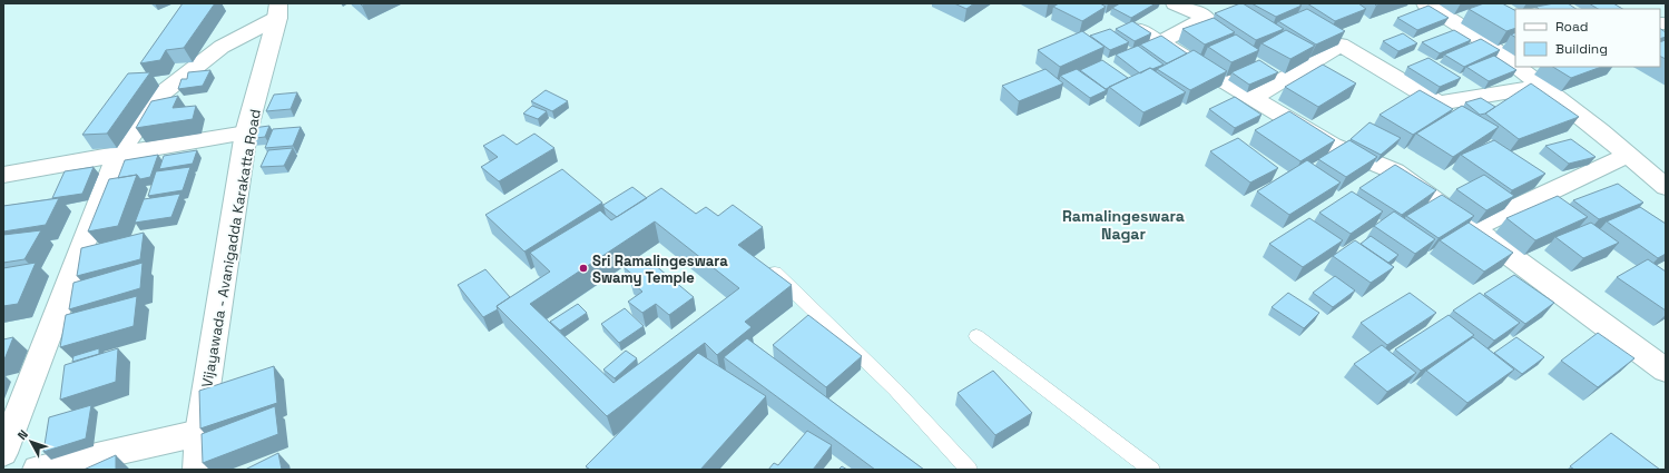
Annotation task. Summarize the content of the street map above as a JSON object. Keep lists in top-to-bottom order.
{
  "streets": {
    "street": ["Vijayawada - Avanigadda Karakatta Road"]
  },
  "districts": ["Ramalingeswara Nagar"],
  "places": ["Sri Ramalingeswara Swamy Temple"],
  "legend": ["Road", "Building"],
  "north": "top left"
}
